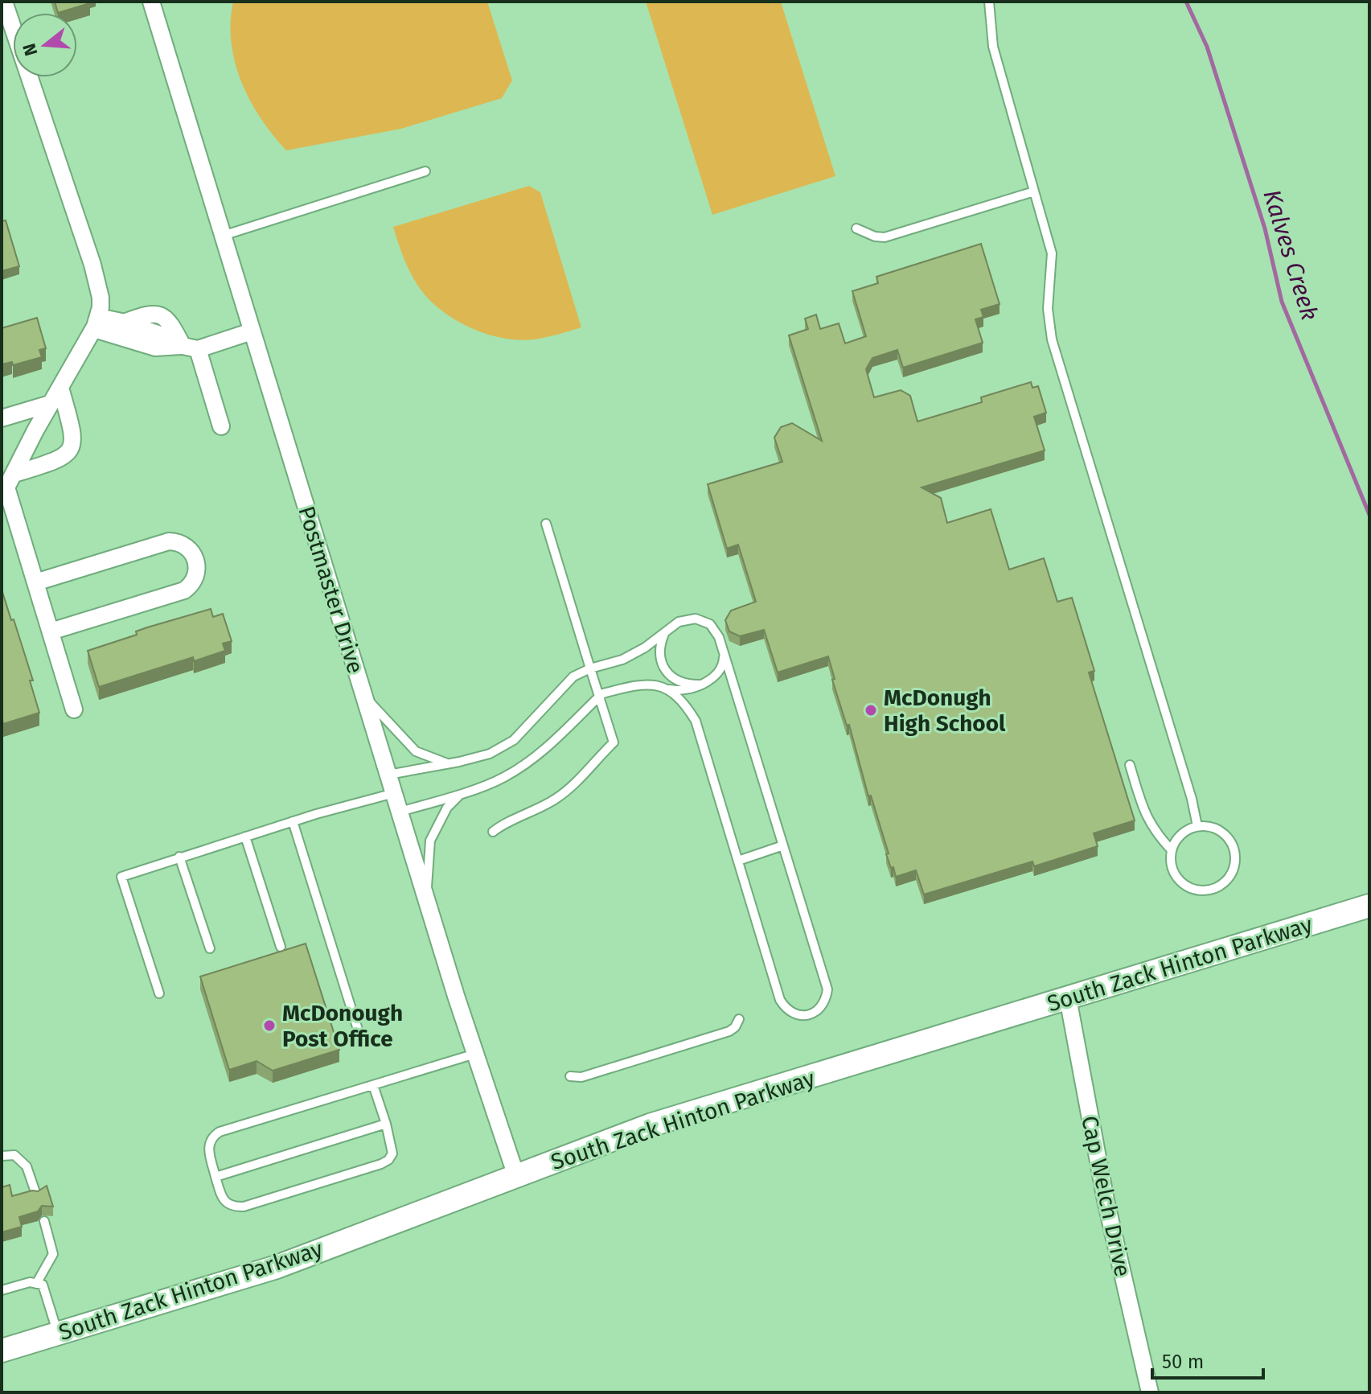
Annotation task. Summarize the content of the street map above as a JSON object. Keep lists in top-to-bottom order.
{
  "streets": {
    "main road": ["South Zack Hinton Parkway"],
    "street": ["Postmaster Drive", "Cap Welch Drive"]
  },
  "crossings": [
    ["Postmaster Drive", "South Zack Hinton Parkway"],
    ["South Zack Hinton Parkway", "Cap Welch Drive"]
  ],
  "water": ["Kalves Creek"],
  "places": ["McDonugh High School", "McDonough Post Office"],
  "scale_bar": "50 m",
  "north": "left"
}
